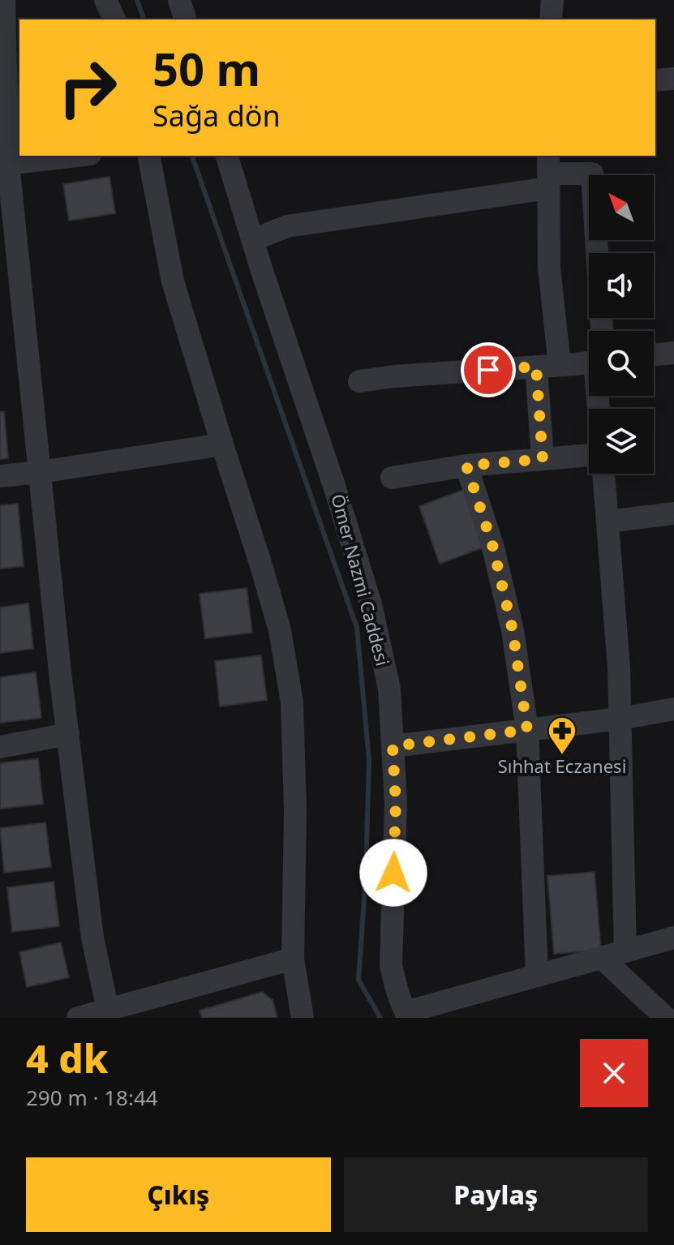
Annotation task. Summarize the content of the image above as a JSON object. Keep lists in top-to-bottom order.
{
  "streets": {
    "street": ["Ömer Nazmi Caddesi"]
  },
  "places": {
    "pharmacy": ["Sıhhat Eczanesi"]
  },
  "north": "top left",
  "page": {
    "turn": ["50 m", "Sağa dön"],
    "heading": ["4 dk", "290 m · 18:44"],
    "buttons": ["Çıkış", "Paylaş"]
  }
}
